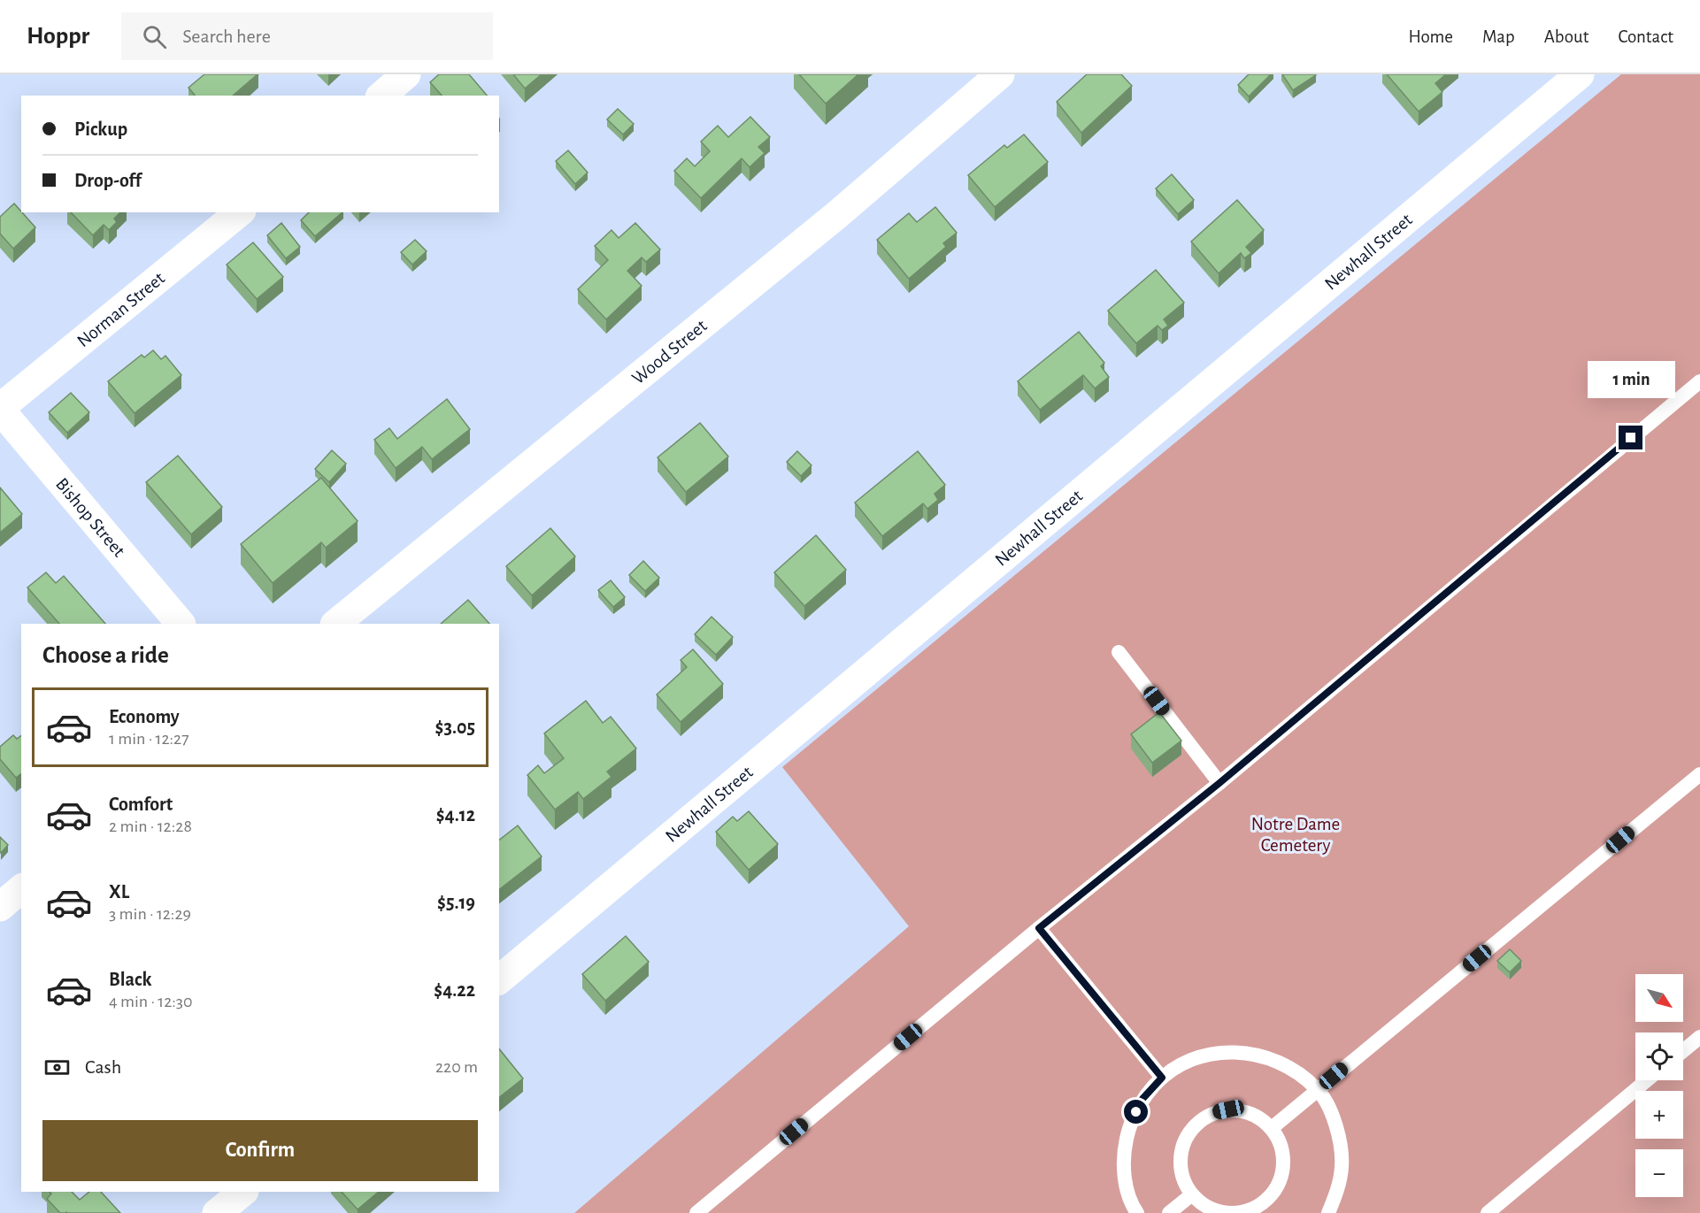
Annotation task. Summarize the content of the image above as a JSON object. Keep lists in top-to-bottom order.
{
  "streets": {
    "street": [
      "Newhall Street",
      "Norman Street",
      "Wood Street",
      "Bishop Street"
    ]
  },
  "crossings": [
    ["Norman Street", "Bishop Street"]
  ],
  "parks": ["Notre Dame Cemetery"],
  "north": "bottom right",
  "page": {
    "header": "Hoppr",
    "search": "Search here",
    "nav": [
      "Home",
      "Map",
      "About",
      "Contact"
    ],
    "banner": ["Pickup", "Drop-off"],
    "bubble": "1 min",
    "heading": "Choose a ride",
    "list": [
      {
        "name": "Economy",
        "note": "1 min · 12:27",
        "value": "$3.05"
      },
      {
        "name": "Comfort",
        "note": "2 min · 12:28",
        "value": "$4.12"
      },
      {
        "name": "XL",
        "note": "3 min · 12:29",
        "value": "$5.19"
      },
      {
        "name": "Black",
        "note": "4 min · 12:30",
        "value": "$4.22"
      }
    ],
    "map_buttons": ["+", "−"],
    "pay": ["Cash", "220 m"],
    "buttons": "Confirm"
  }
}
